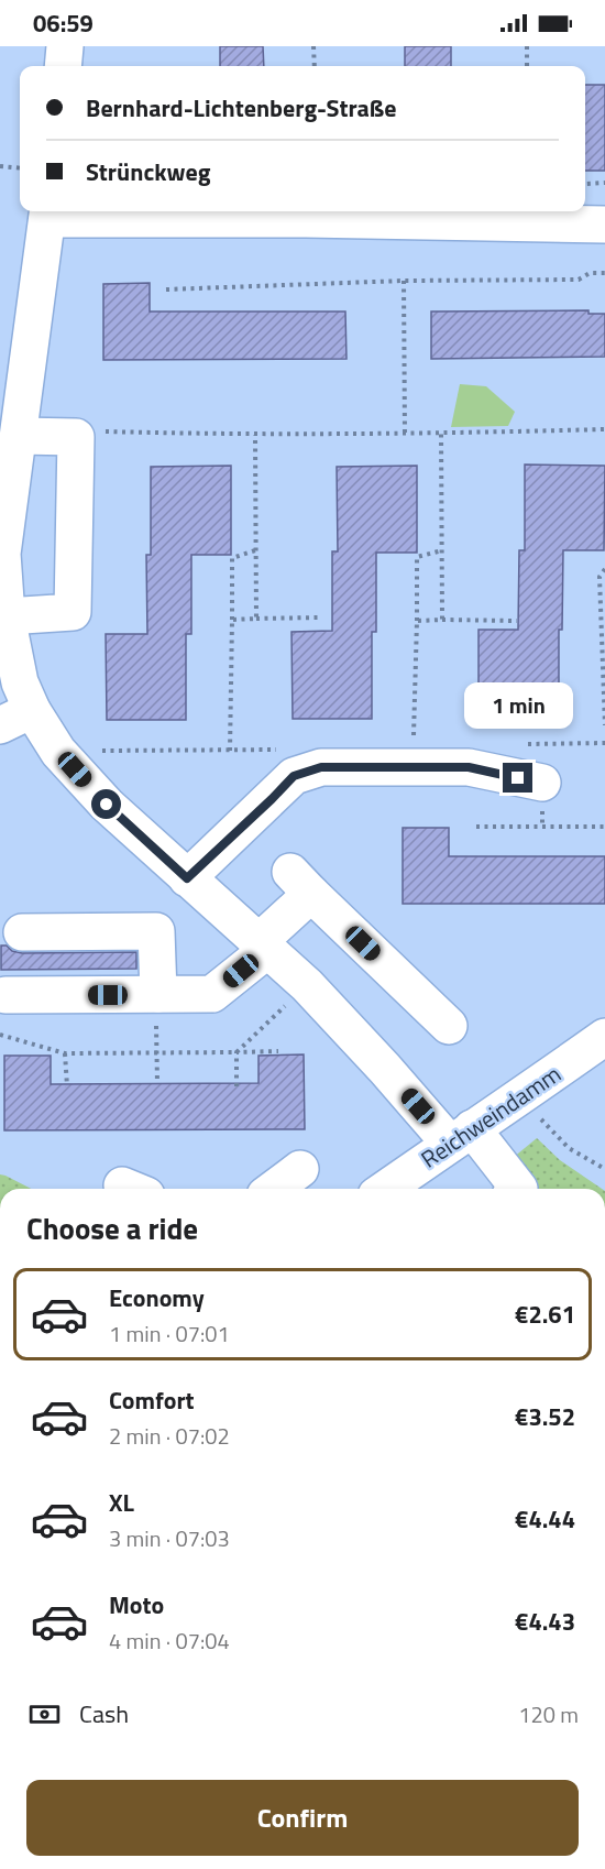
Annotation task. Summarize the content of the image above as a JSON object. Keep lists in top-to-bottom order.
{
  "streets": {
    "main road": ["Reichweindamm"]
  },
  "page": {
    "status": "06:59",
    "banner": ["Bernhard-Lichtenberg-Straße", "Strünckweg"],
    "bubble": "1 min",
    "heading": "Choose a ride",
    "list": [
      {
        "name": "Economy",
        "note": "1 min · 07:01",
        "value": "€2.61"
      },
      {
        "name": "Comfort",
        "note": "2 min · 07:02",
        "value": "€3.52"
      },
      {
        "name": "XL",
        "note": "3 min · 07:03",
        "value": "€4.44"
      },
      {
        "name": "Moto",
        "note": "4 min · 07:04",
        "value": "€4.43"
      }
    ],
    "pay": ["Cash", "120 m"],
    "buttons": "Confirm"
  }
}
